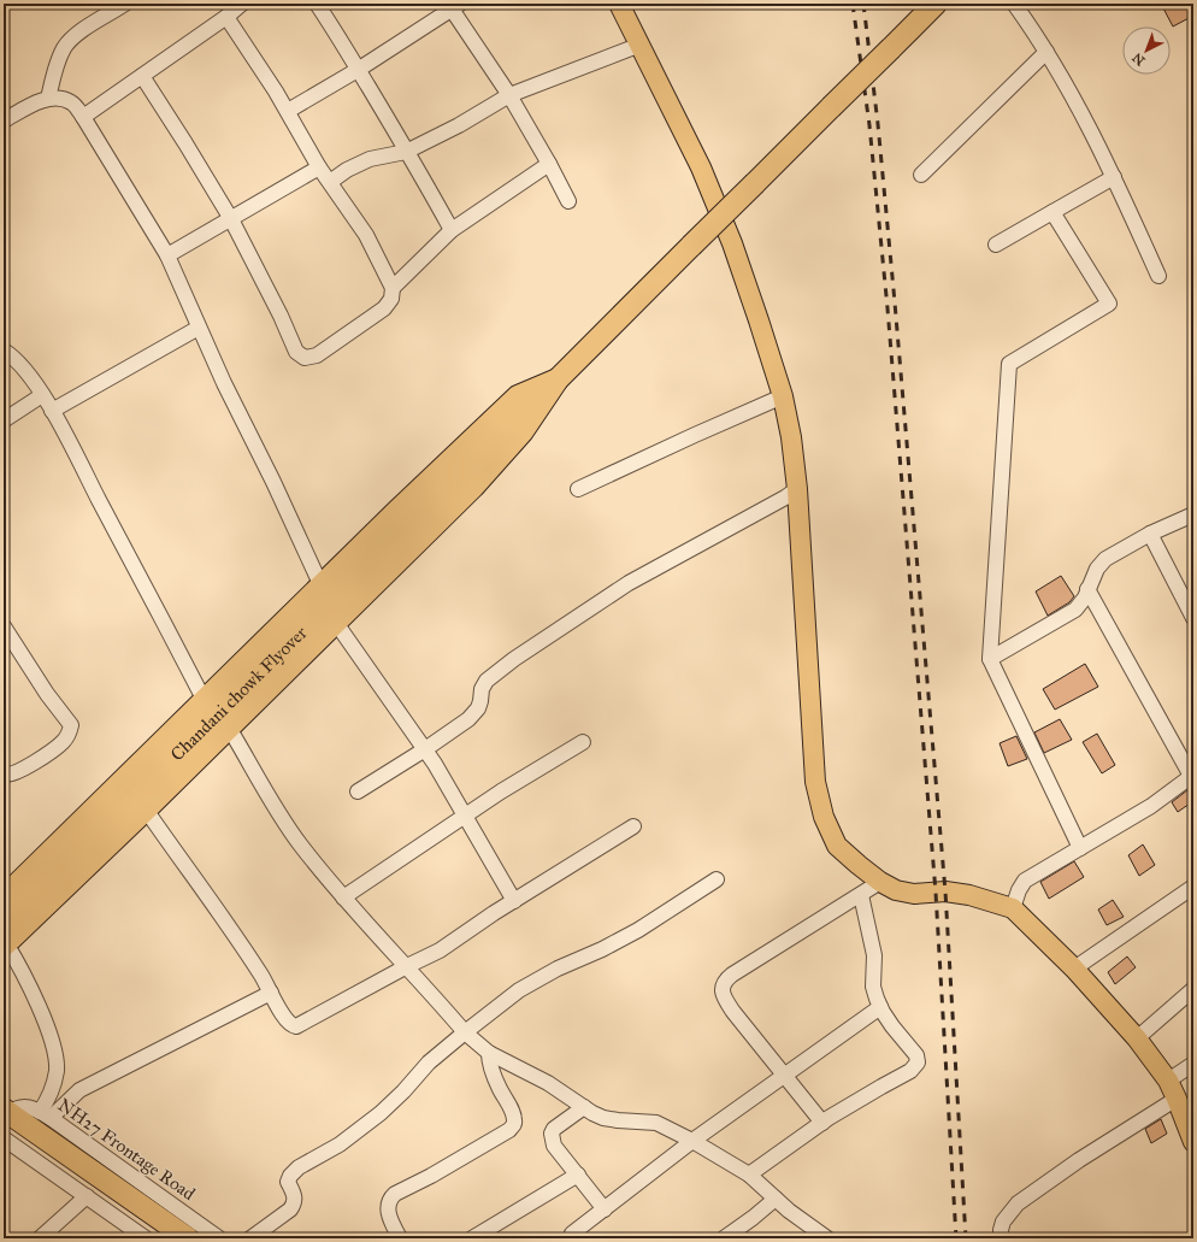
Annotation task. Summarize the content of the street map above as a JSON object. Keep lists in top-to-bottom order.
{
  "streets": {
    "main road": ["Chandani chowk Flyover"],
    "street": ["NH27 Frontage Road"]
  },
  "north": "bottom left"
}
